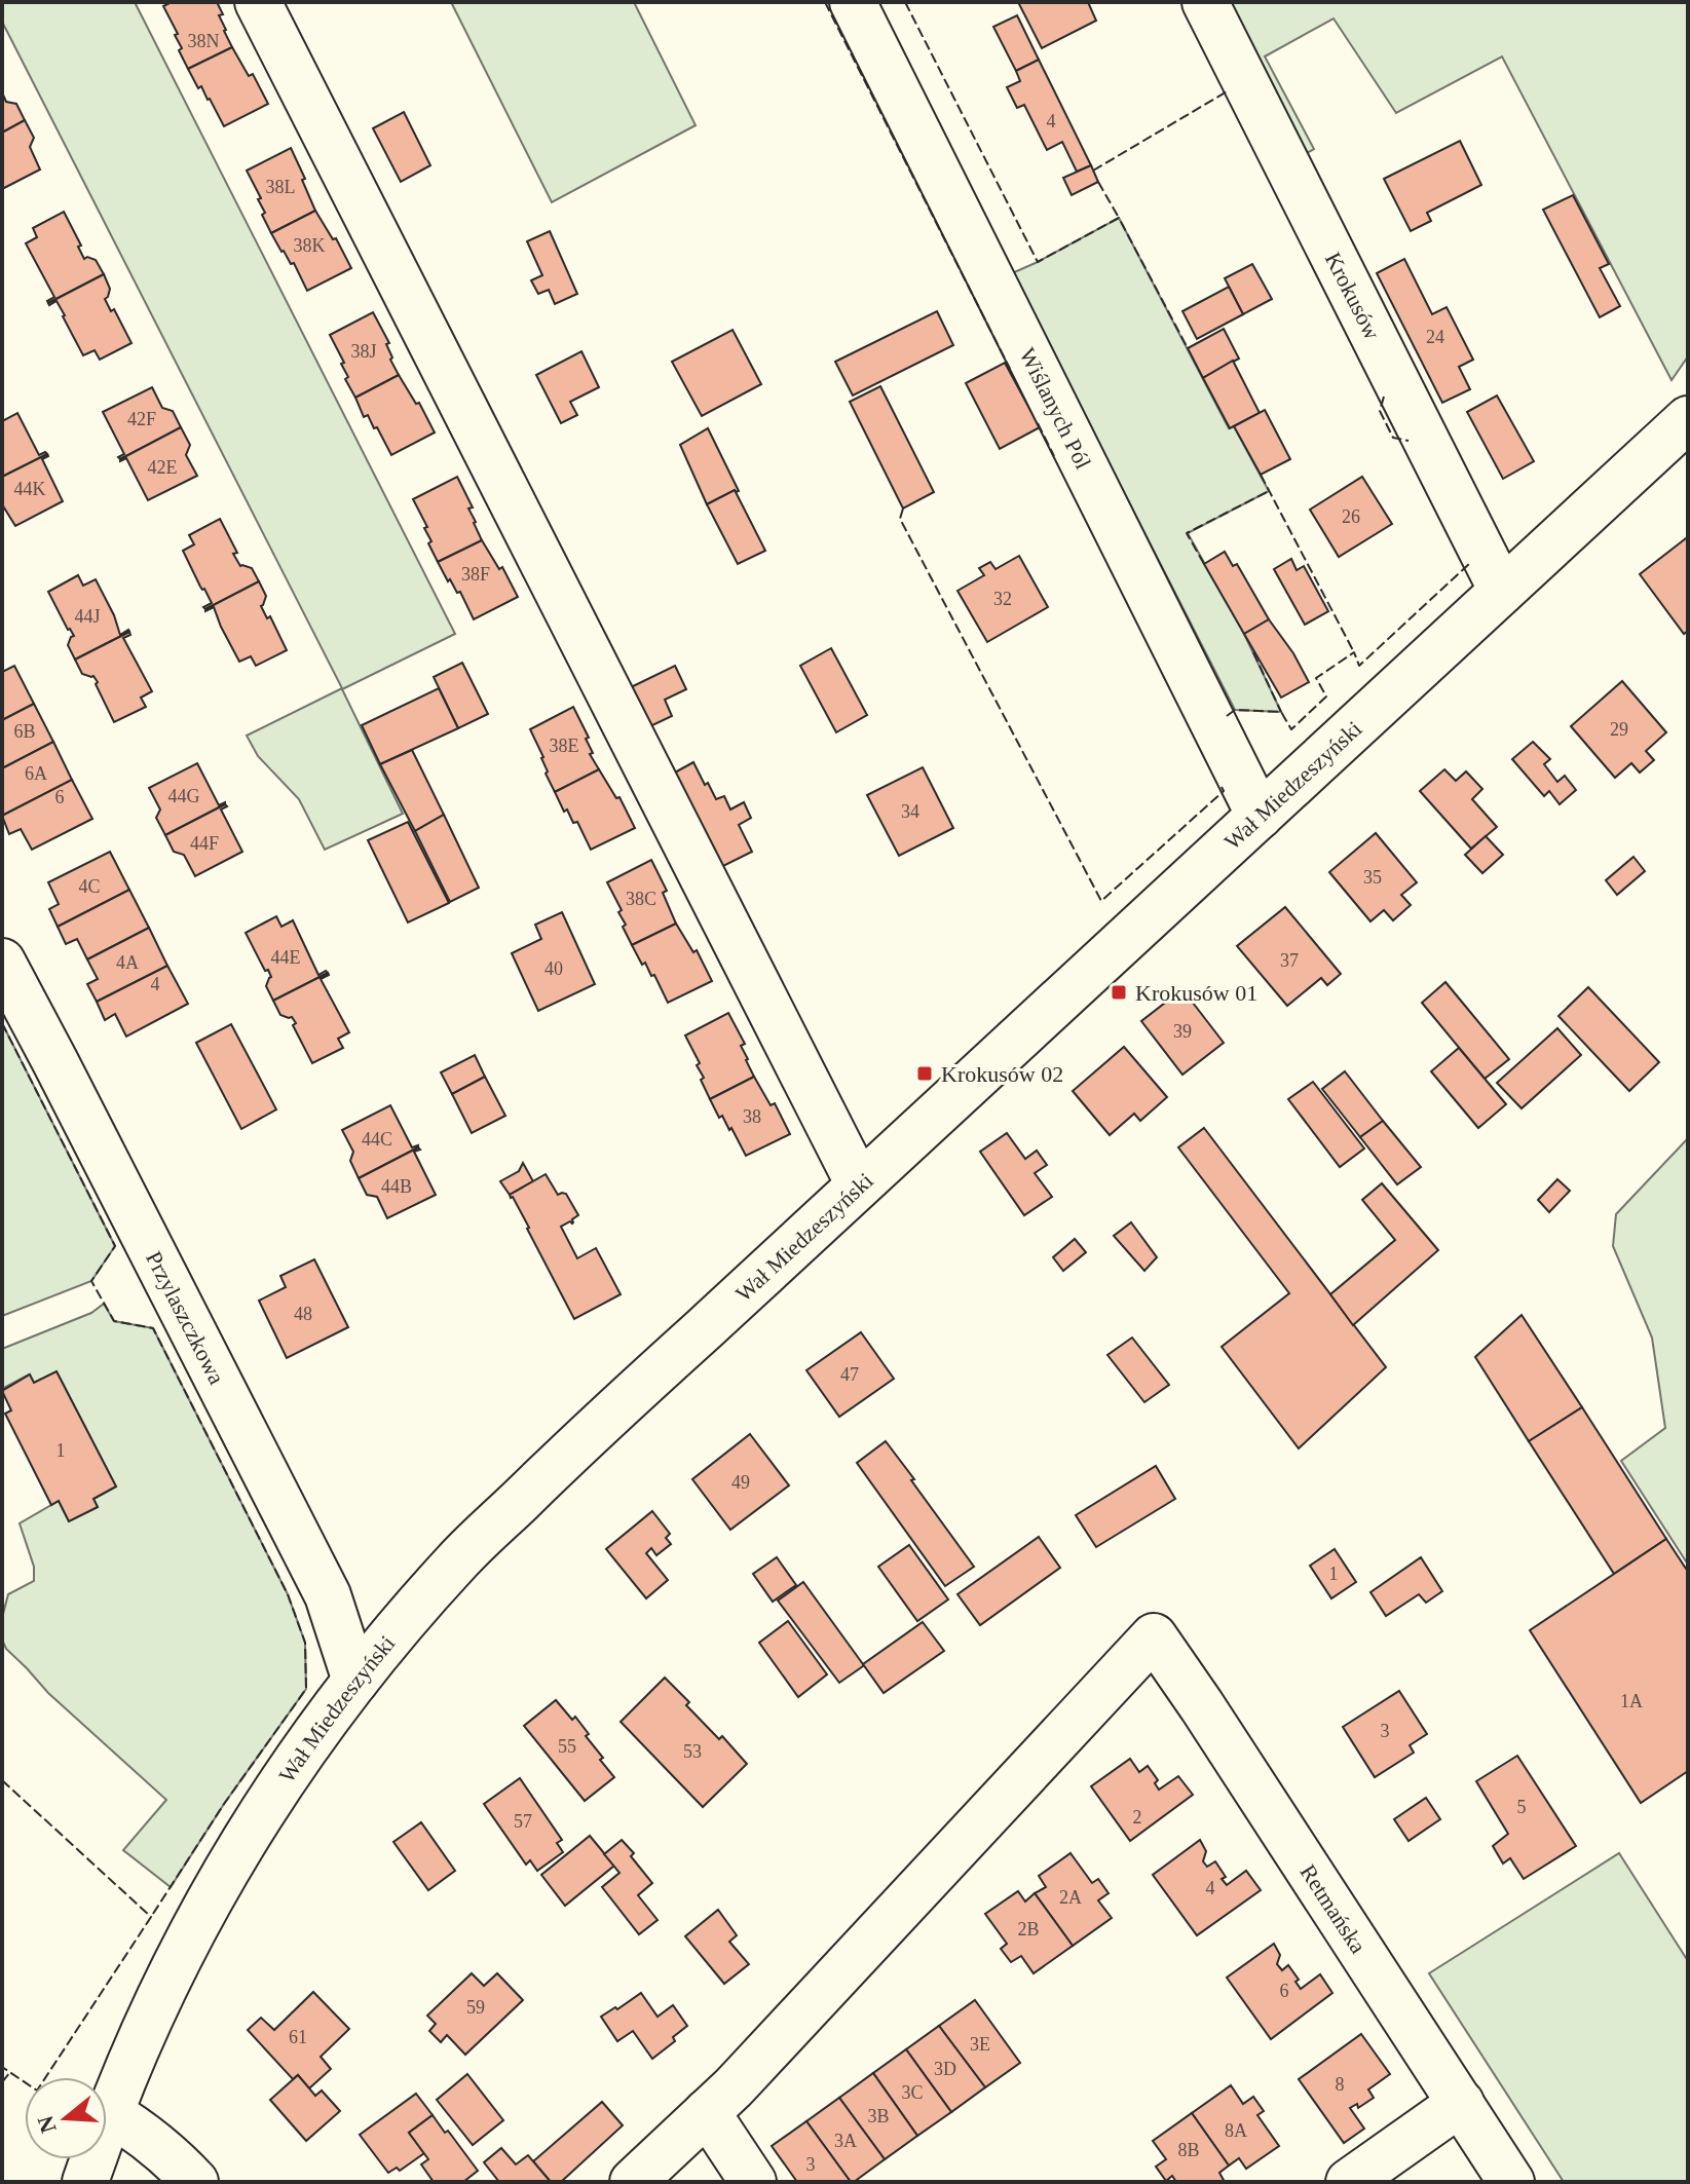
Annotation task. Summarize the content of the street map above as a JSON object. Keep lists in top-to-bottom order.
{
  "streets": {
    "street": [
      "Krokusów",
      "Wiślanych Pól",
      "Wał Miedzeszyński",
      "Przylaszczkowa",
      "Retmańska"
    ]
  },
  "crossings": [
    ["Krokusów", "Wał Miedzeszyński"],
    ["Wiślanych Pól", "Wał Miedzeszyński"],
    ["Wał Miedzeszyński", "Przylaszczkowa"]
  ],
  "places": {
    "transit": ["Krokusów 01", "Krokusów 02"]
  },
  "house_numbers": [
    "38N",
    "4",
    "38L",
    "38K",
    "24",
    "38J",
    "42F",
    "42E",
    "44K",
    "26",
    "38F",
    "32",
    "44J",
    "29",
    "6B",
    "38E",
    "6A",
    "44G",
    "6",
    "34",
    "44F",
    "35",
    "4C",
    "38C",
    "44E",
    "37",
    "4A",
    "40",
    "4",
    "39",
    "38",
    "44C",
    "44B",
    "48",
    "47",
    "1",
    "49",
    "1",
    "1A",
    "3",
    "55",
    "53",
    "5",
    "2",
    "57",
    "4",
    "2A",
    "2B",
    "6",
    "59",
    "61",
    "3E",
    "3D",
    "8",
    "3C",
    "3B",
    "8A",
    "3A",
    "8B",
    "3"
  ],
  "north": "left"
}
